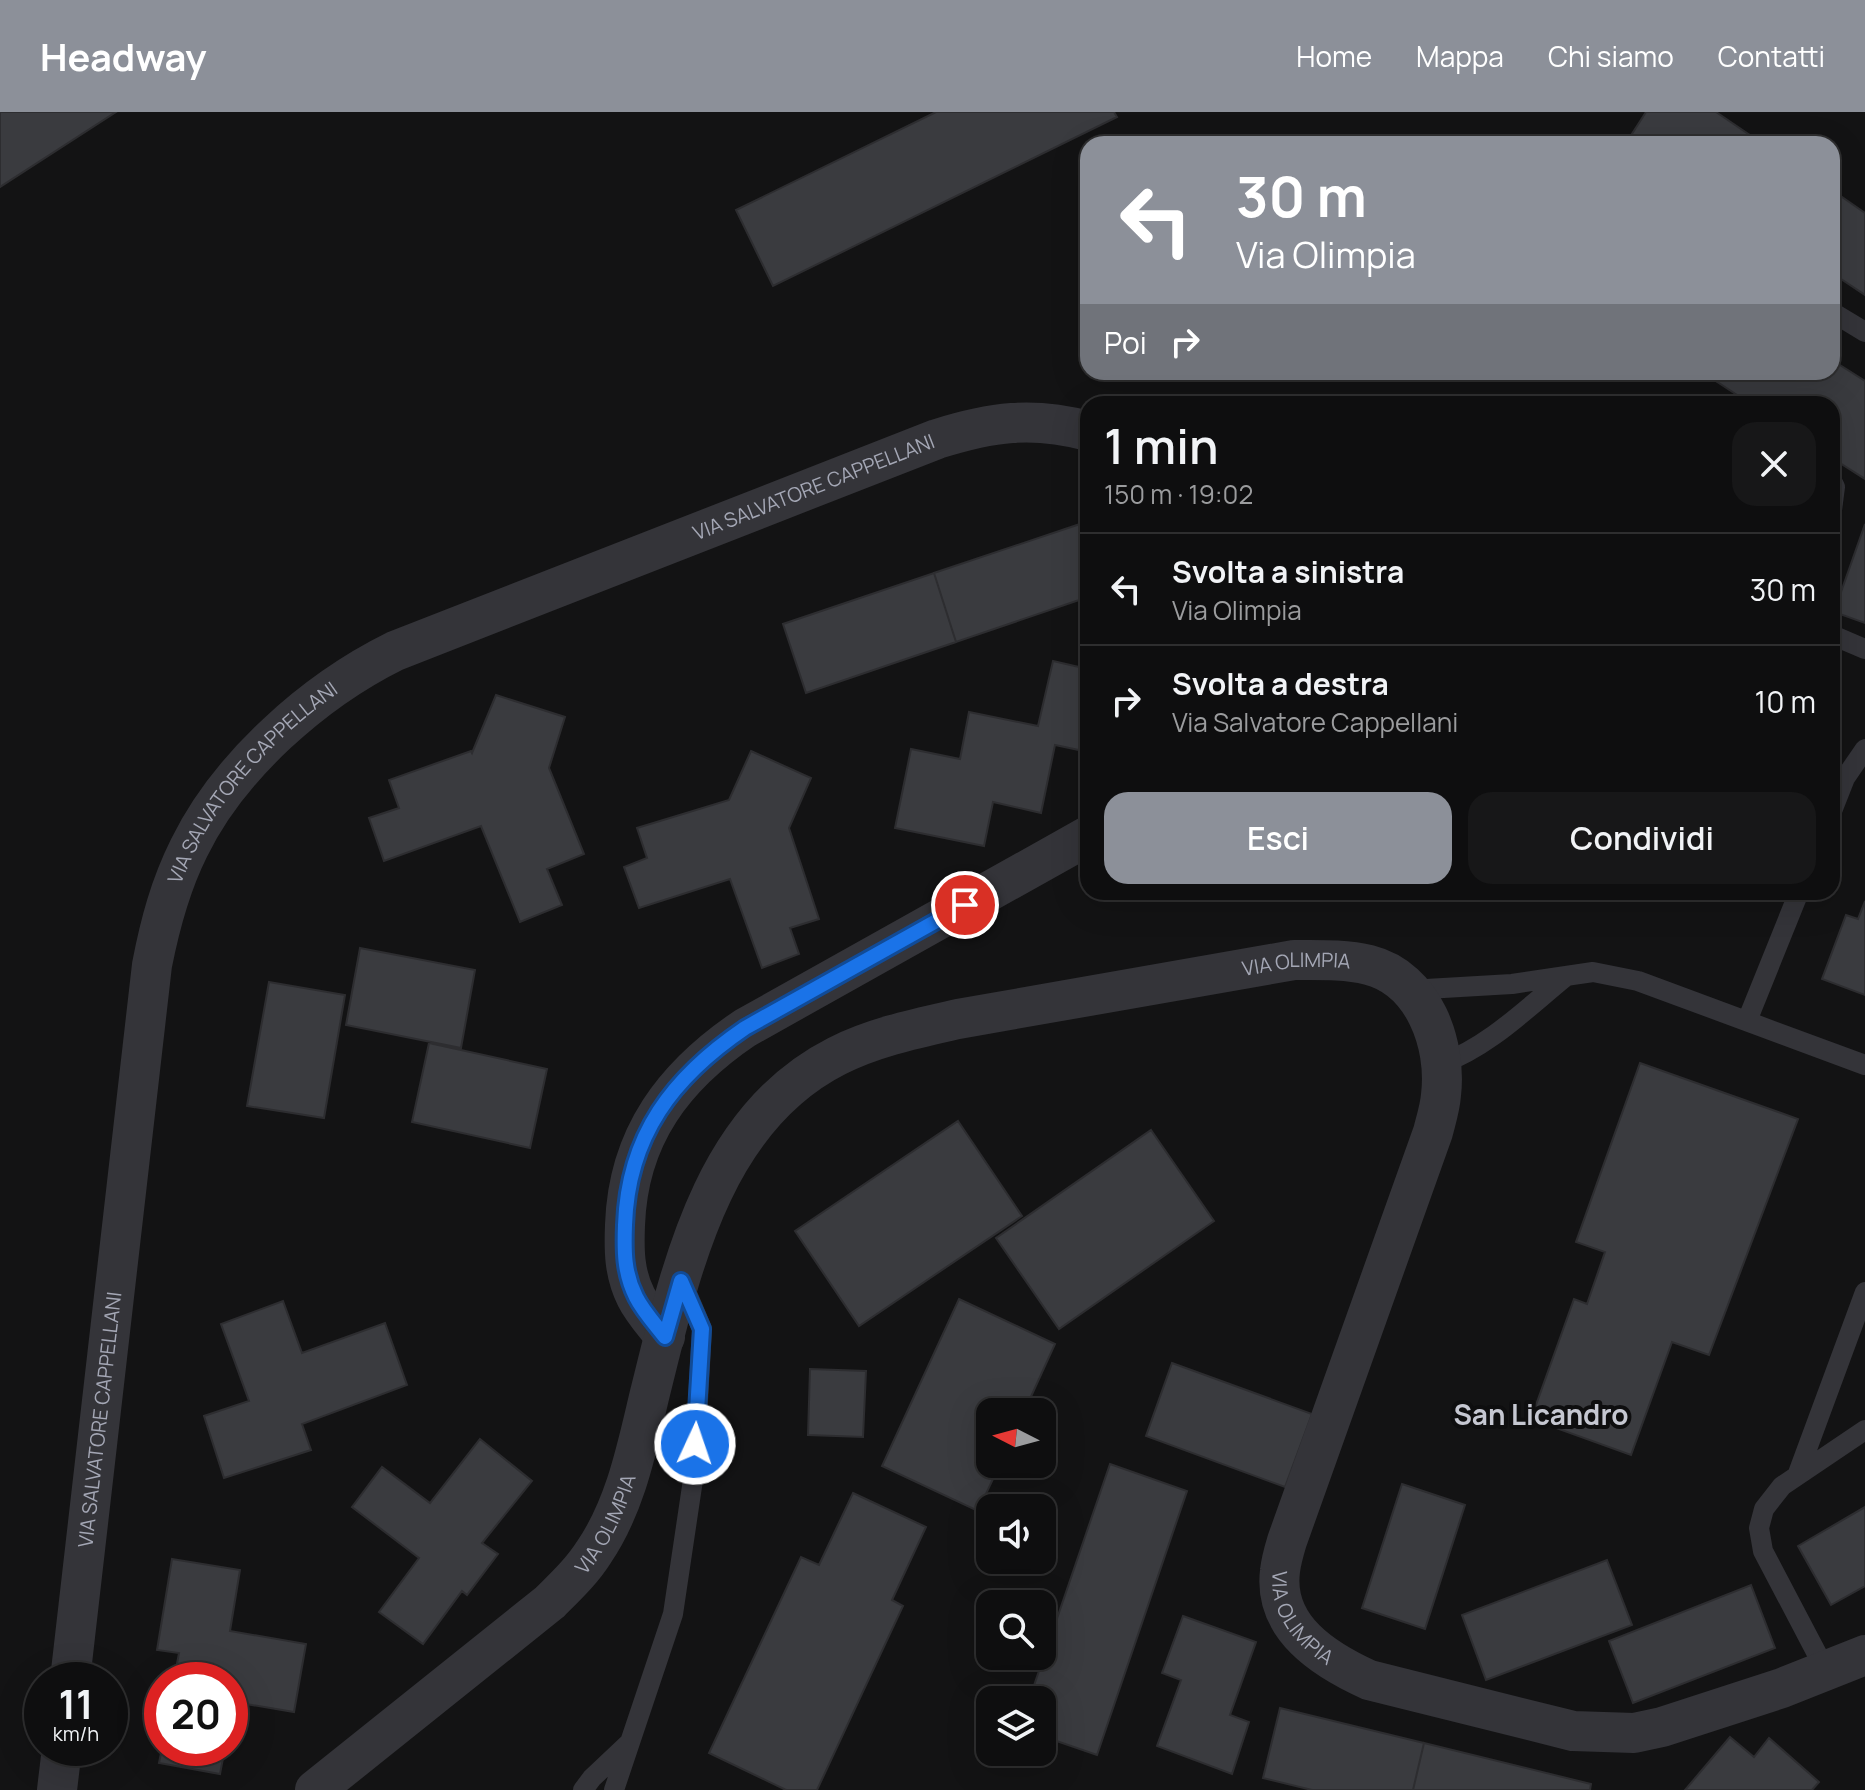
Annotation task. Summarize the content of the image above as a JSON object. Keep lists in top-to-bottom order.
{
  "streets": {
    "street": ["VIA SALVATORE CAPPELLANI", "VIA OLIMPIA"]
  },
  "districts": ["San Licandro"],
  "north": "left",
  "page": {
    "header": "Headway",
    "nav": [
      "Home",
      "Mappa",
      "Chi siamo",
      "Contatti"
    ],
    "turn": ["30 m", "Via Olimpia"],
    "then": "Poi",
    "heading": ["1 min", "150 m · 19:02"],
    "list": [
      {
        "name": "Svolta a sinistra",
        "note": "Via Olimpia",
        "value": "30 m"
      },
      {
        "name": "Svolta a destra",
        "note": "Via Salvatore Cappellani",
        "value": "10 m"
      }
    ],
    "buttons": ["Esci", "Condividi"],
    "speed": "11 km/h",
    "limit": "20"
  }
}
